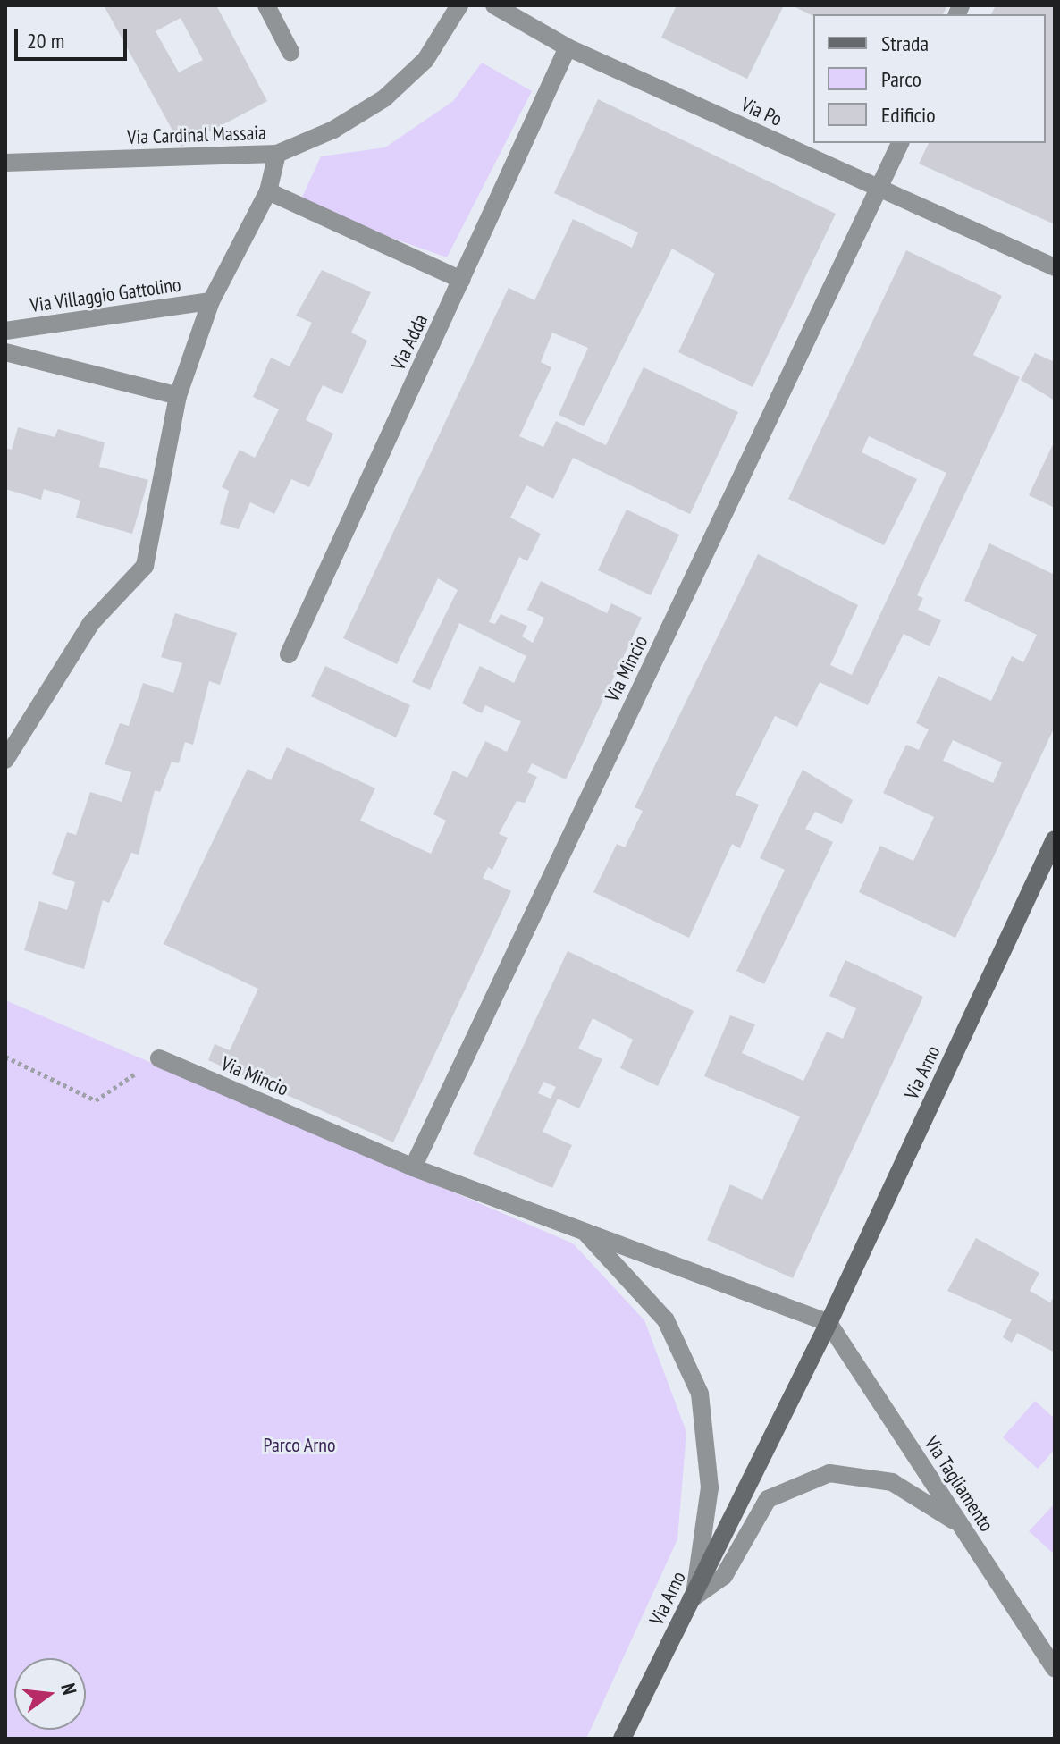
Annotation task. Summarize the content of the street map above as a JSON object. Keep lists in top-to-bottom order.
{
  "streets": {
    "main road": ["Via Arno"],
    "street": [
      "Via Po",
      "Via Cardinal Massaia",
      "Via Villaggio Gattolino",
      "Via Adda",
      "Via Mincio",
      "Via Tagliamento"
    ]
  },
  "crossings": [
    ["Via Po", "Via Adda"],
    ["Via Po", "Via Mincio"],
    ["Via Cardinal Massaia", "Via Villaggio Gattolino"],
    ["Via Arno", "Via Tagliamento"]
  ],
  "parks": ["Parco Arno"],
  "legend": ["Strada", "Parco", "Edificio"],
  "scale_bar": "20 m",
  "north": "right"
}
